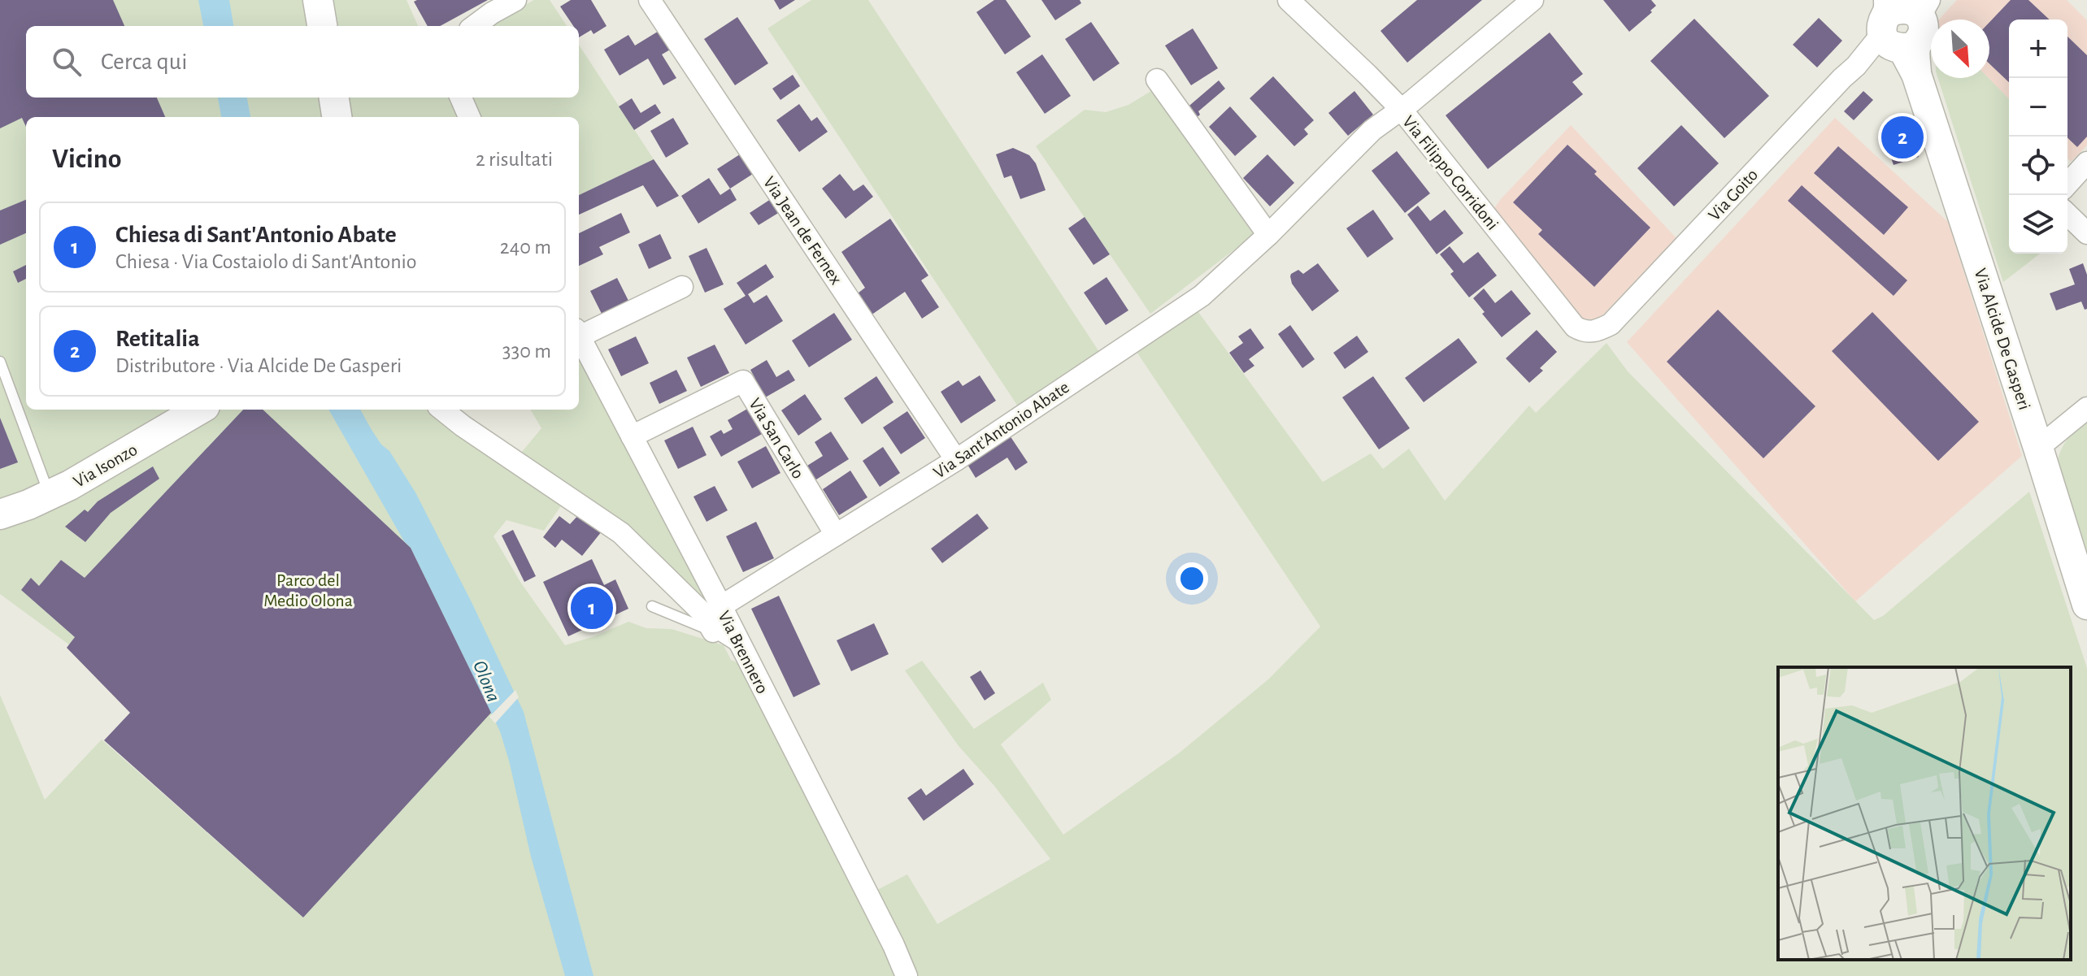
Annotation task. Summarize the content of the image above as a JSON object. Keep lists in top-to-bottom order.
{
  "streets": {
    "street": [
      "Via Filippo Corridoni",
      "Via Goito",
      "Via Jean de Fernex",
      "Via Alcide De Gasperi",
      "Via Sant'Antonio Abate",
      "Via San Carlo",
      "Via Isonzo",
      "Via Brennero"
    ]
  },
  "crossings": [
    ["Via Filippo Corridoni", "Via Goito"],
    ["Via Filippo Corridoni", "Via Sant'Antonio Abate"],
    ["Via Goito", "Via Alcide De Gasperi"],
    ["Via Jean de Fernex", "Via Sant'Antonio Abate"],
    ["Via Sant'Antonio Abate", "Via San Carlo"],
    ["Via Sant'Antonio Abate", "Via Brennero"],
    ["Via San Carlo", "Via Brennero"]
  ],
  "water": ["Olona"],
  "parks": ["Parco del Medio Olona"],
  "north": "bottom right",
  "page": {
    "map_buttons": ["+", "−"],
    "search": "Cerca qui",
    "pins": ["2", "1"],
    "heading": ["Vicino", "2 risultati"],
    "list": [
      {
        "mark": "1",
        "name": "Chiesa di Sant'Antonio Abate",
        "note": "Chiesa · Via Costaiolo di Sant'Antonio",
        "value": "240 m"
      },
      {
        "mark": "2",
        "name": "Retitalia",
        "note": "Distributore · Via Alcide De Gasperi",
        "value": "330 m"
      }
    ]
  }
}
